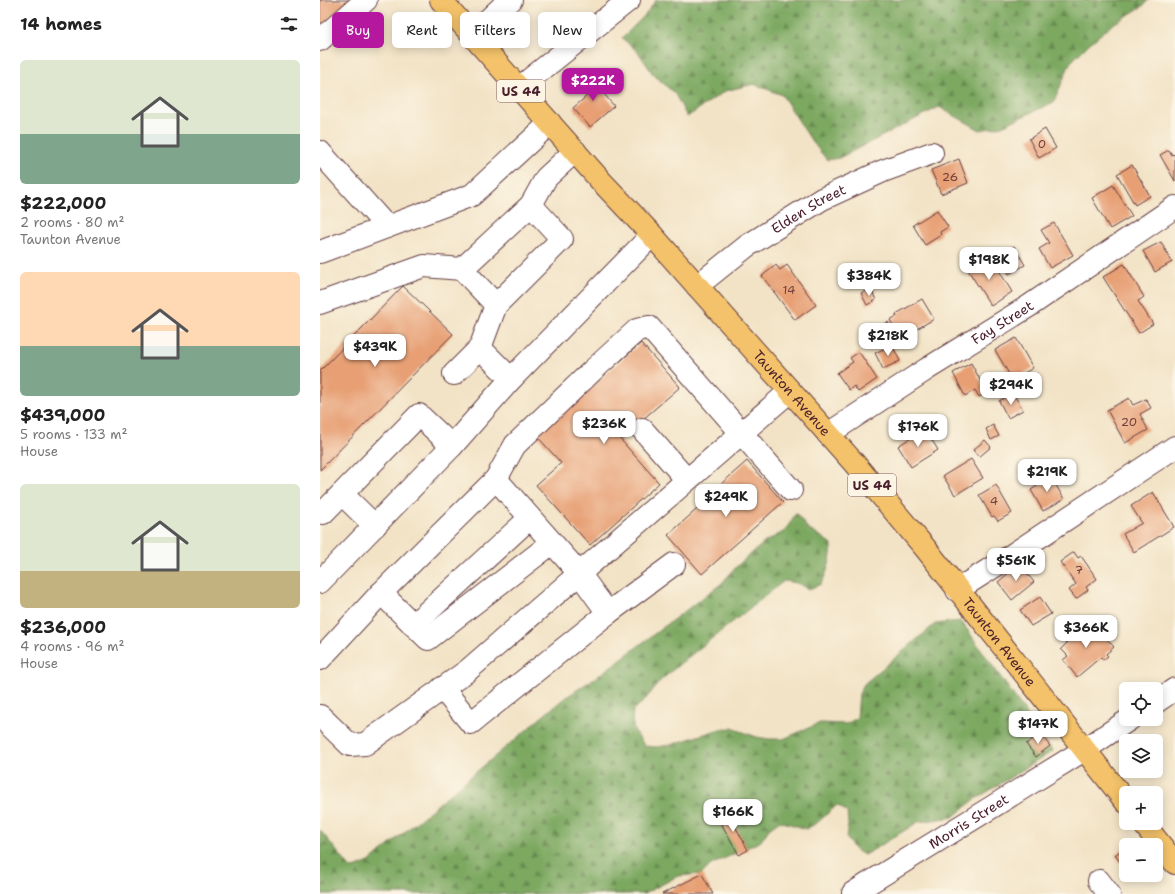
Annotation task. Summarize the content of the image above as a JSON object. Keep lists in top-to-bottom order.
{
  "streets": {
    "highway": ["US 44", "Taunton Avenue"],
    "street": ["Elden Street", "Fay Street", "Morris Street"]
  },
  "crossings": [
    ["Elden Street", "Taunton Avenue"],
    ["Fay Street", "Taunton Avenue"],
    ["Taunton Avenue", "Morris Street"]
  ],
  "house_numbers": [
    "0",
    "26",
    "14",
    "20",
    "4",
    "7"
  ],
  "page": {
    "heading": "14 homes",
    "chip": [
      "Buy",
      "Rent",
      "Filters",
      "New"
    ],
    "list": [
      {
        "name": "$222,000",
        "note": "2 rooms · 80 m² · Taunton Avenue"
      },
      {
        "name": "$439,000",
        "note": "5 rooms · 133 m² · House"
      },
      {
        "name": "$236,000",
        "note": "4 rooms · 96 m² · House"
      }
    ],
    "price": [
      "$222K",
      "$198K",
      "$384K",
      "$218K",
      "$439K",
      "$294K",
      "$236K",
      "$176K",
      "$219K",
      "$249K",
      "$561K",
      "$366K",
      "$147K",
      "$166K"
    ],
    "map_buttons": ["+", "−"]
  }
}
